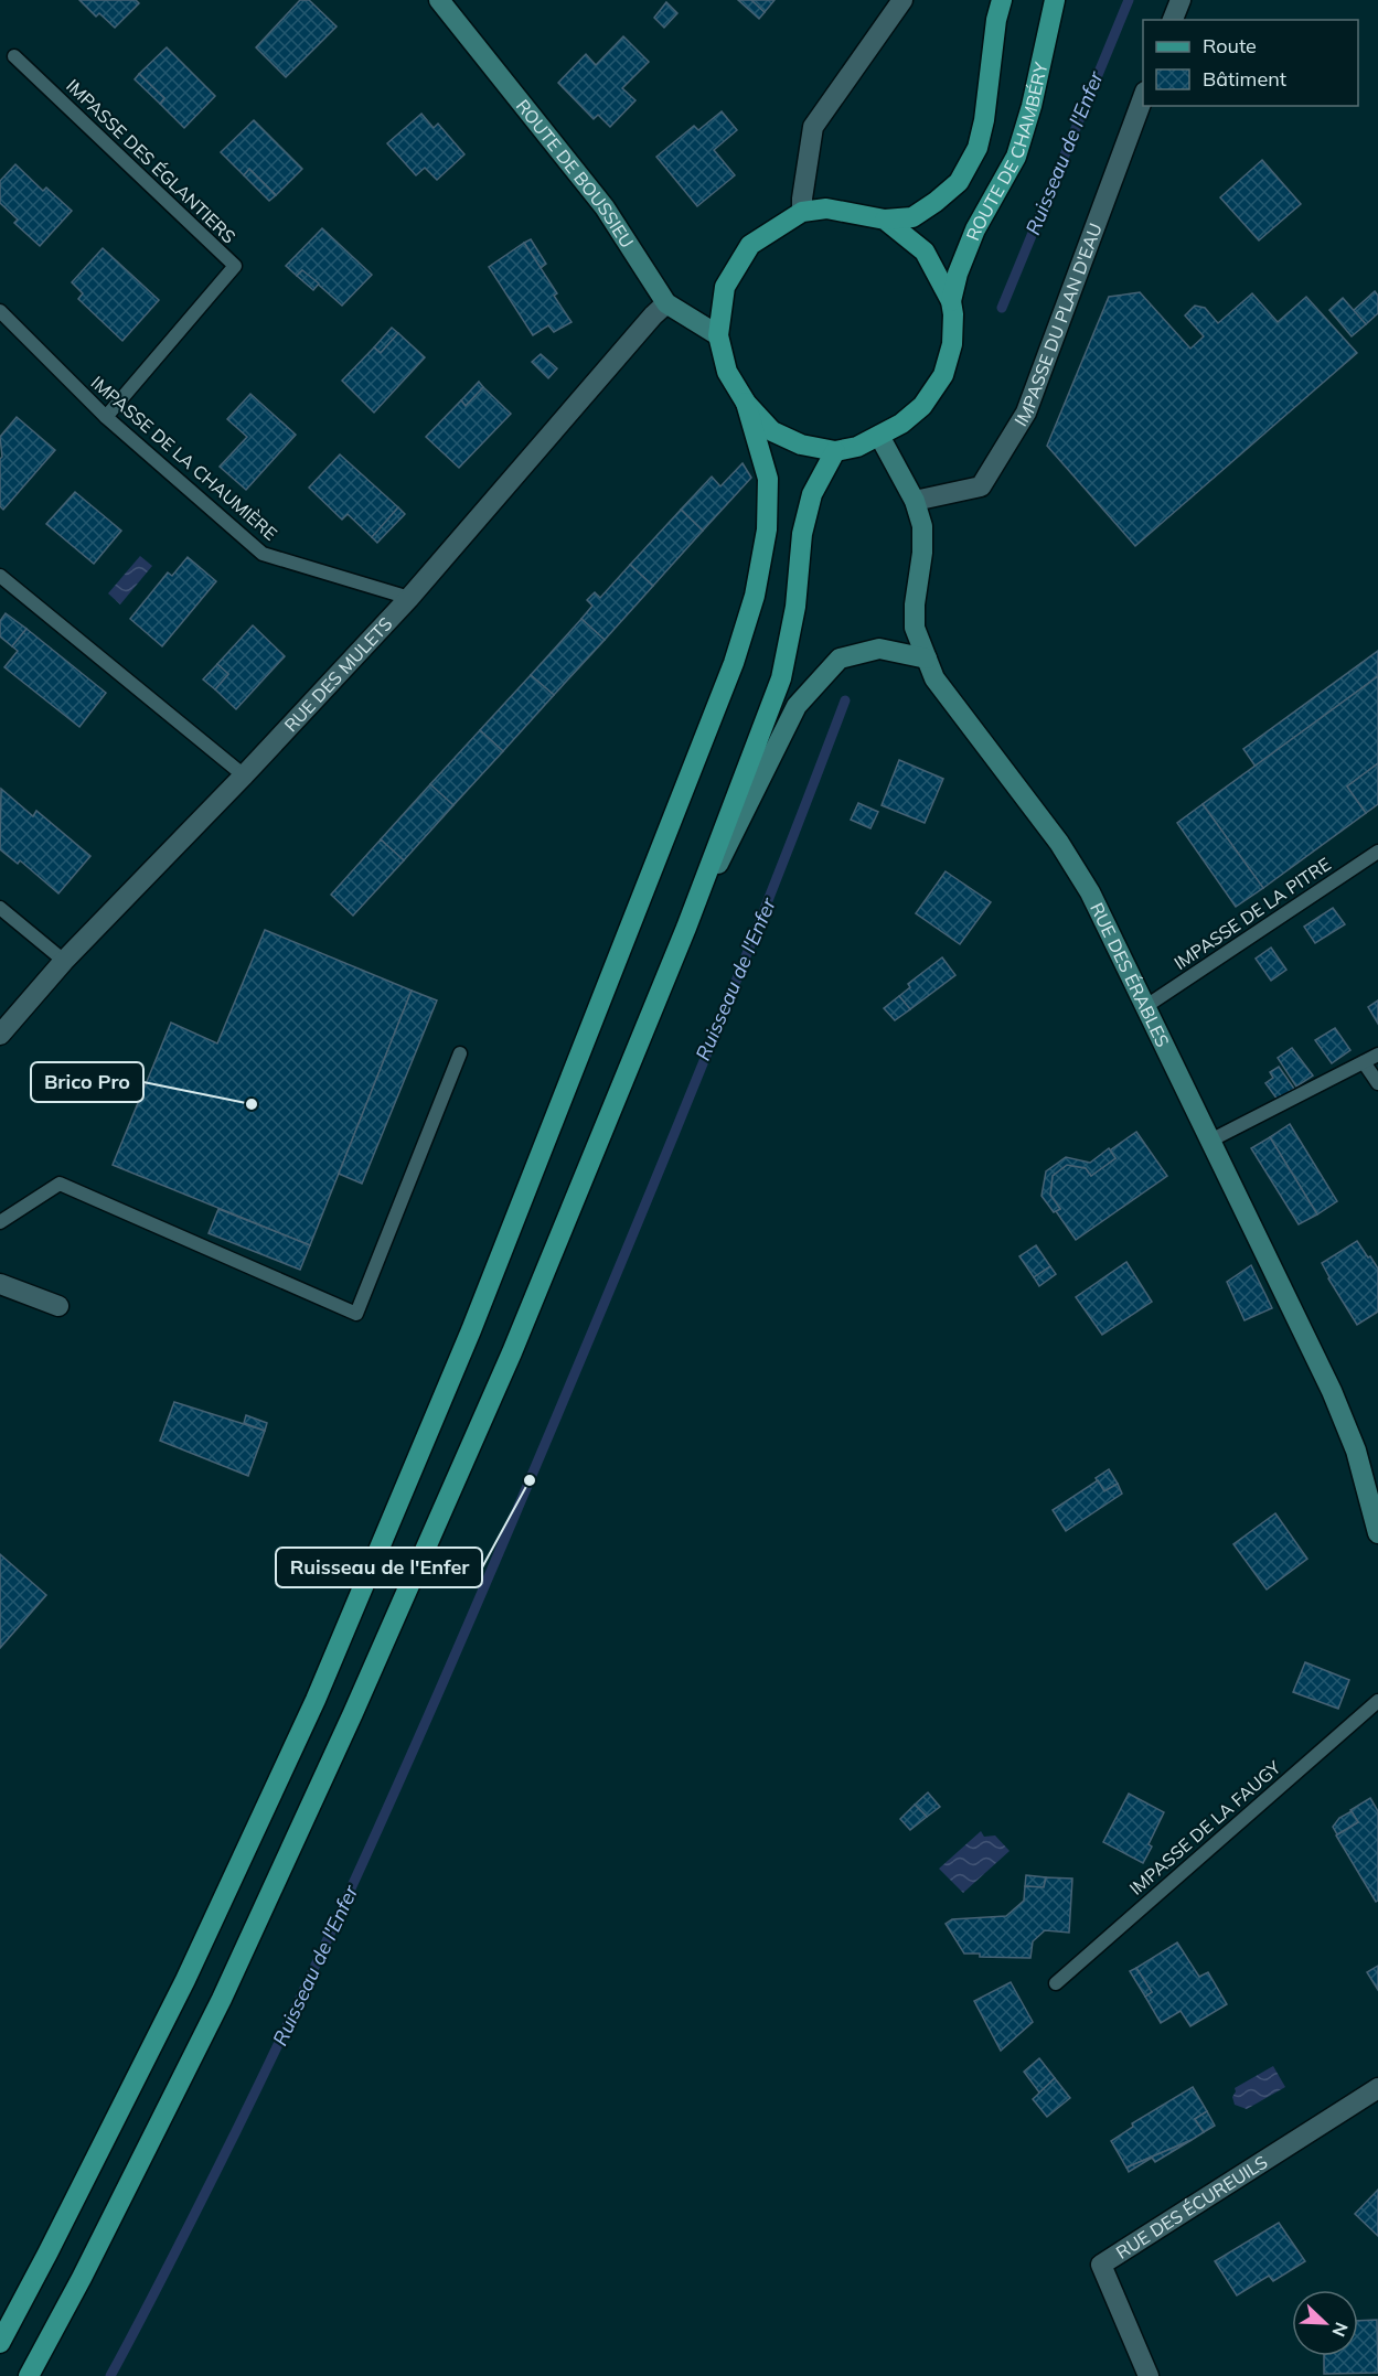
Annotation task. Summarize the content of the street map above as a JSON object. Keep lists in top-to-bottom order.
{
  "streets": {
    "main road": ["ROUTE DE CHAMBÉRY"],
    "street": [
      "ROUTE DE BOUSSIEU",
      "IMPASSE DU PLAN D'EAU",
      "RUE DES MULETS",
      "RUE DES ÉRABLES",
      "RUE DES ÉCUREUILS"
    ],
    "lane": [
      "IMPASSE DES ÉGLANTIERS",
      "IMPASSE DE LA CHAUMIÈRE",
      "IMPASSE DE LA PITRE",
      "IMPASSE DE LA FAUGY"
    ]
  },
  "crossings": [
    ["ROUTE DE CHAMBÉRY", "ROUTE DE BOUSSIEU"],
    ["ROUTE DE CHAMBÉRY", "RUE DES ÉRABLES"],
    ["IMPASSE DES ÉGLANTIERS", "IMPASSE DE LA CHAUMIÈRE"],
    ["ROUTE DE BOUSSIEU", "RUE DES MULETS"],
    ["ROUTE DE BOUSSIEU", "RUE DES ÉRABLES"],
    ["IMPASSE DU PLAN D'EAU", "RUE DES ÉRABLES"],
    ["IMPASSE DE LA CHAUMIÈRE", "RUE DES MULETS"],
    ["IMPASSE DE LA PITRE", "RUE DES ÉRABLES"]
  ],
  "water": ["Ruisseau de l'Enfer"],
  "places": ["Brico Pro", "Ruisseau de l'Enfer"],
  "legend": ["Route", "Bâtiment"],
  "north": "bottom right"
}
